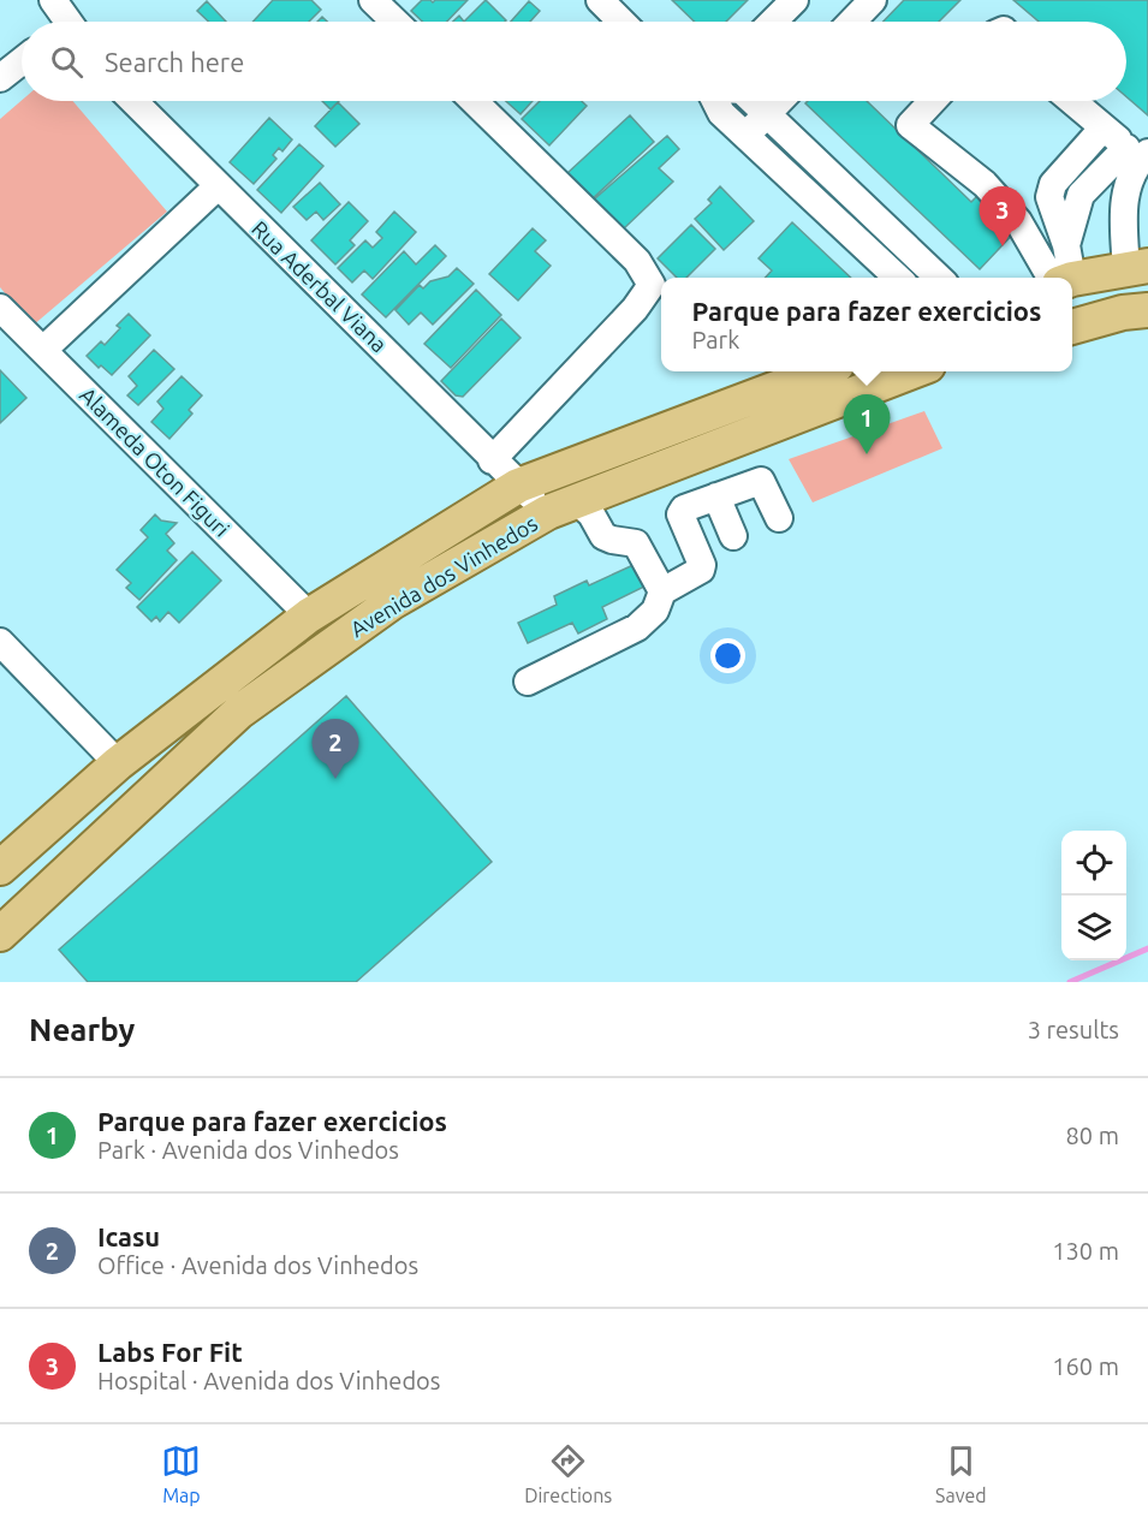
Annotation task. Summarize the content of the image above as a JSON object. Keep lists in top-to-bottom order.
{
  "streets": {
    "main road": ["Avenida dos Vinhedos"],
    "street": ["Rua Aderbal Viana", "Alameda Oton Figuri"]
  },
  "crossings": [
    ["Rua Aderbal Viana", "Avenida dos Vinhedos"],
    ["Alameda Oton Figuri", "Avenida dos Vinhedos"]
  ],
  "page": {
    "search": "Search here",
    "pins": ["3", "1", "2"],
    "popup": ["Parque para fazer exercicios", "Park"],
    "heading": ["Nearby", "3 results"],
    "list": [
      {
        "mark": "1",
        "name": "Parque para fazer exercicios",
        "note": "Park · Avenida dos Vinhedos",
        "value": "80 m"
      },
      {
        "mark": "2",
        "name": "Icasu",
        "note": "Office · Avenida dos Vinhedos",
        "value": "130 m"
      },
      {
        "mark": "3",
        "name": "Labs For Fit",
        "note": "Hospital · Avenida dos Vinhedos",
        "value": "160 m"
      }
    ],
    "nav": ["Map", "Directions", "Saved"]
  }
}
